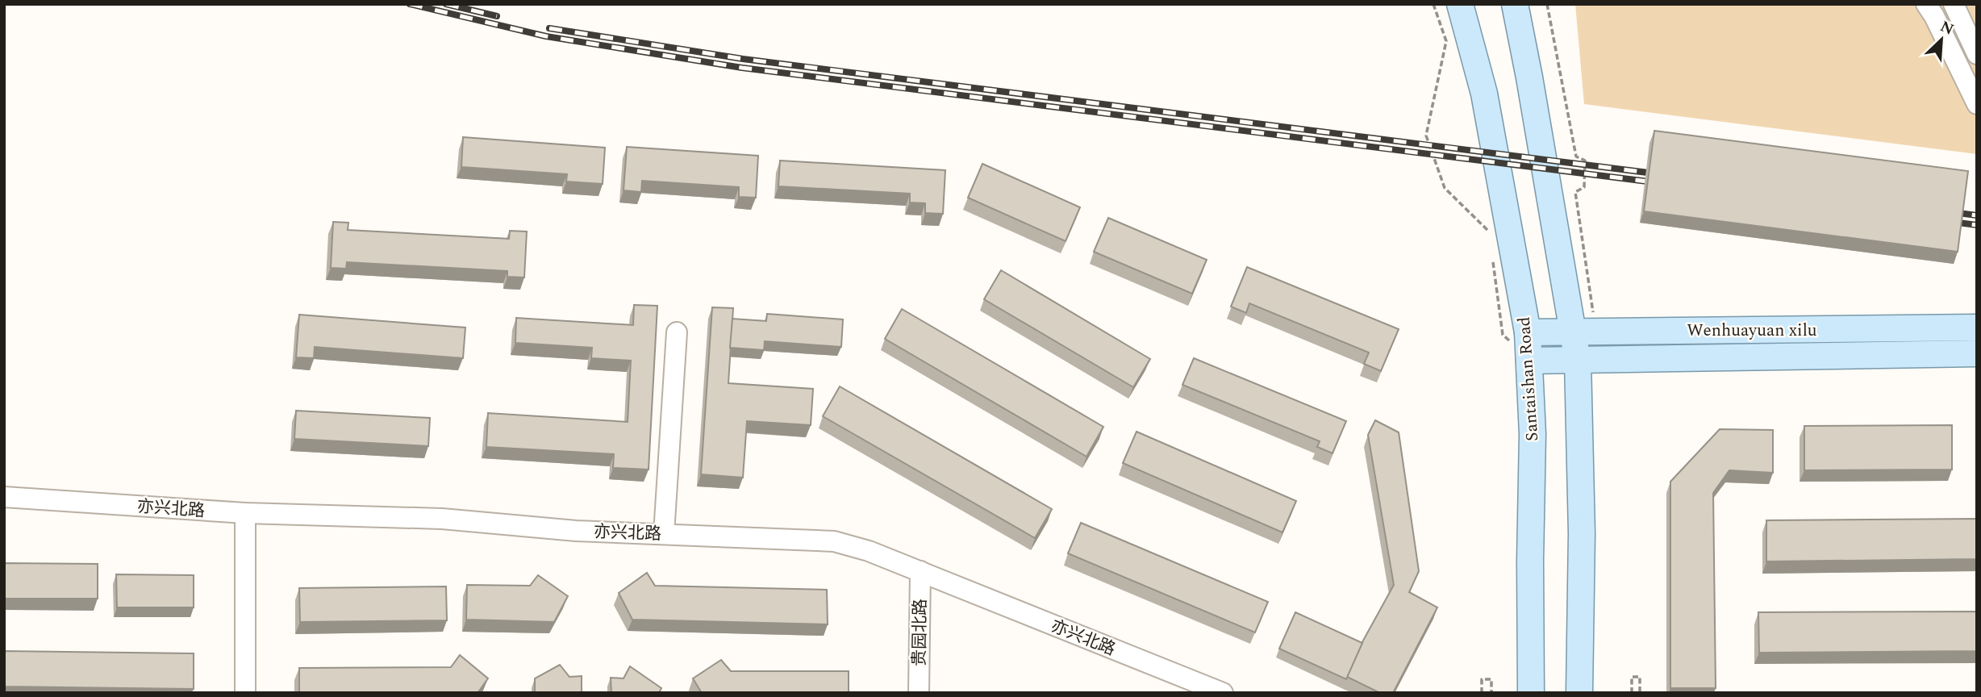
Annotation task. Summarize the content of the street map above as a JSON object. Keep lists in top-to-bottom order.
{
  "streets": {
    "main road": ["Wenhuayuan xilu", "Santaishan Road"],
    "street": ["亦兴北路", "贵园北路"]
  },
  "crossings": [
    ["Wenhuayuan xilu", "Santaishan Road"],
    ["亦兴北路", "贵园北路"]
  ],
  "north": "top right"
}
